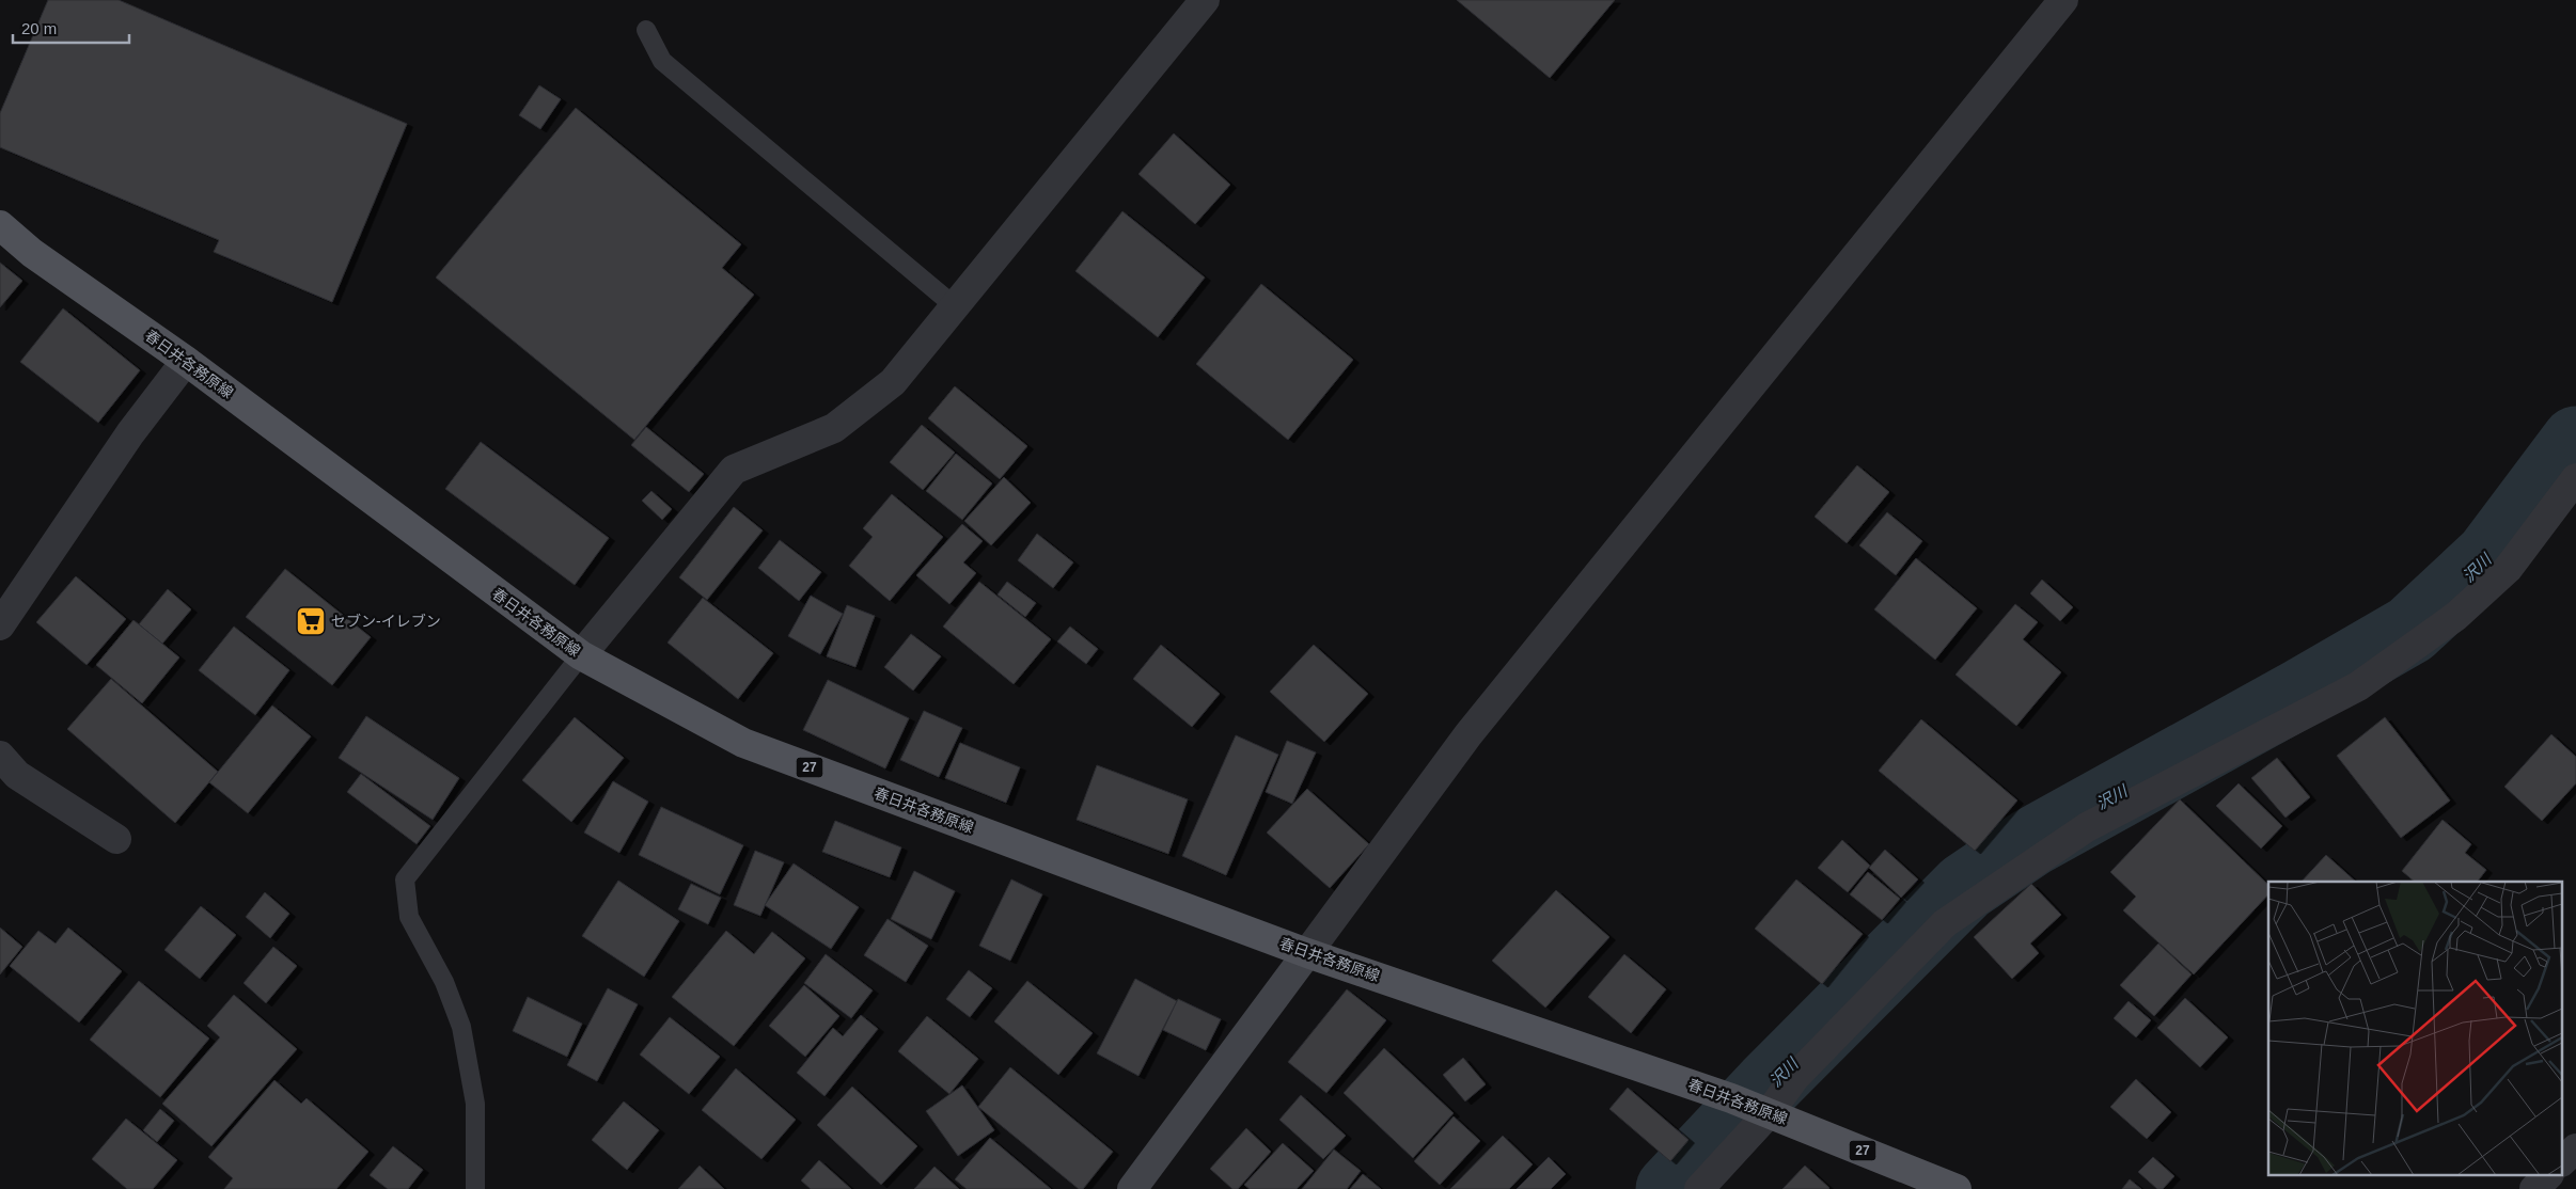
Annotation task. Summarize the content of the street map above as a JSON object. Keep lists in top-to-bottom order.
{
  "streets": {
    "main road": ["春日井各務原線", "27"]
  },
  "water": ["沢川"],
  "places": {
    "supermarket": ["セブン-イレブン"]
  },
  "scale_bar": "20 m"
}
